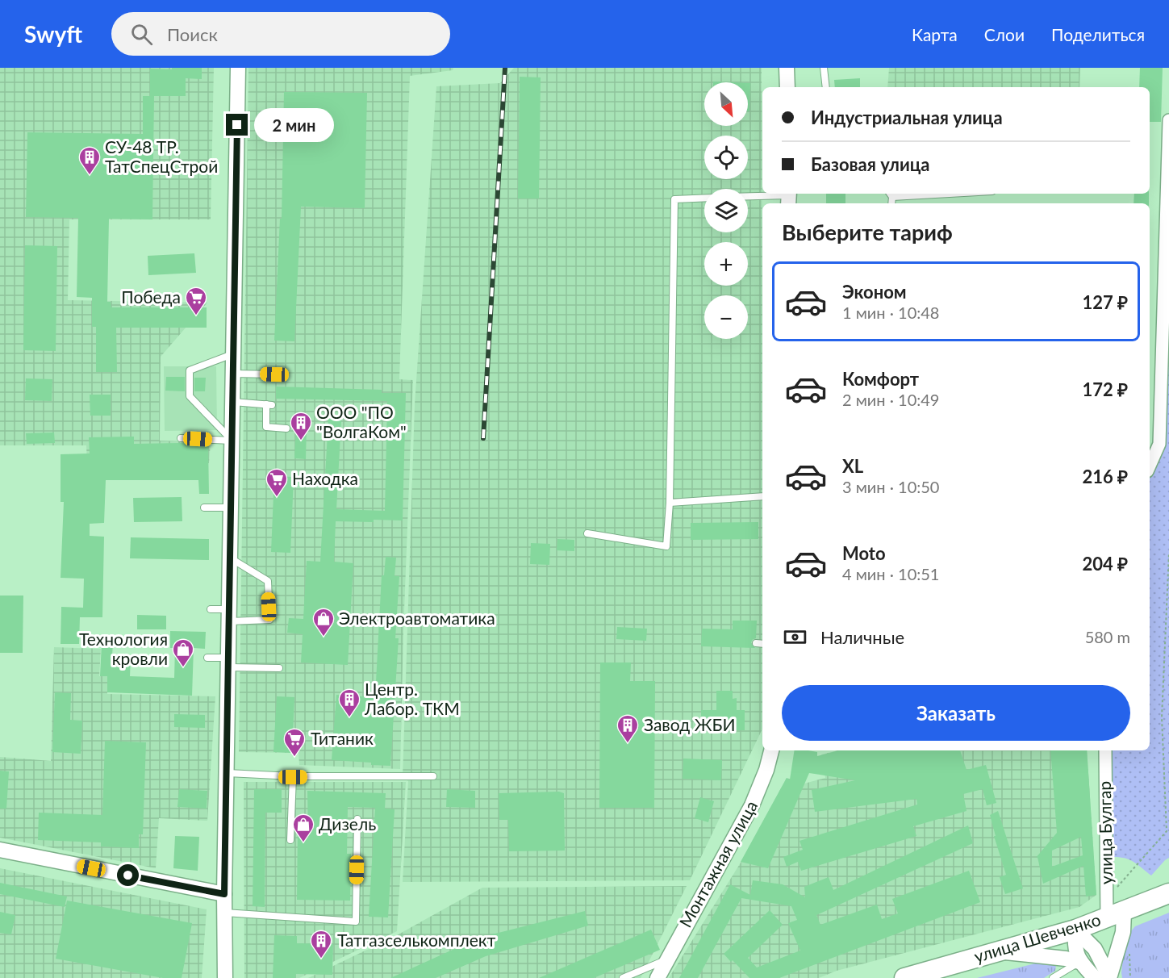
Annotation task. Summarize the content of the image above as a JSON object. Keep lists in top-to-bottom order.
{
  "streets": {
    "main road": ["улица Шевченко"],
    "street": ["улица Булгар", "Монтажная улица"]
  },
  "crossings": [
    ["улица Булгар", "улица Шевченко"]
  ],
  "places": {
    "building": [
      "СУ-48 ТР. ТатСпецСтрой",
      "ООО \"ПО \"ВолгаКом\"",
      "Центр. Лабор. ТКМ",
      "Завод ЖБИ",
      "Татгазселькомплект"
    ],
    "supermarket": ["Победа", "Находка", "Титаник"],
    "shop": ["Электроавтоматика", "Технология кровли", "Дизель"]
  },
  "north": "bottom right",
  "page": {
    "header": "Swyft",
    "search": "Поиск",
    "nav": ["Карта", "Слои", "Поделиться"],
    "map_buttons": ["+", "−"],
    "banner": ["Индустриальная улица", "Базовая улица"],
    "bubble": "2 мин",
    "heading": "Выберите тариф",
    "list": [
      {
        "name": "Эконом",
        "note": "1 мин · 10:48",
        "value": "127 ₽"
      },
      {
        "name": "Комфорт",
        "note": "2 мин · 10:49",
        "value": "172 ₽"
      },
      {
        "name": "XL",
        "note": "3 мин · 10:50",
        "value": "216 ₽"
      },
      {
        "name": "Moto",
        "note": "4 мин · 10:51",
        "value": "204 ₽"
      }
    ],
    "pay": ["Наличные", "580 m"],
    "buttons": "Заказать"
  }
}
